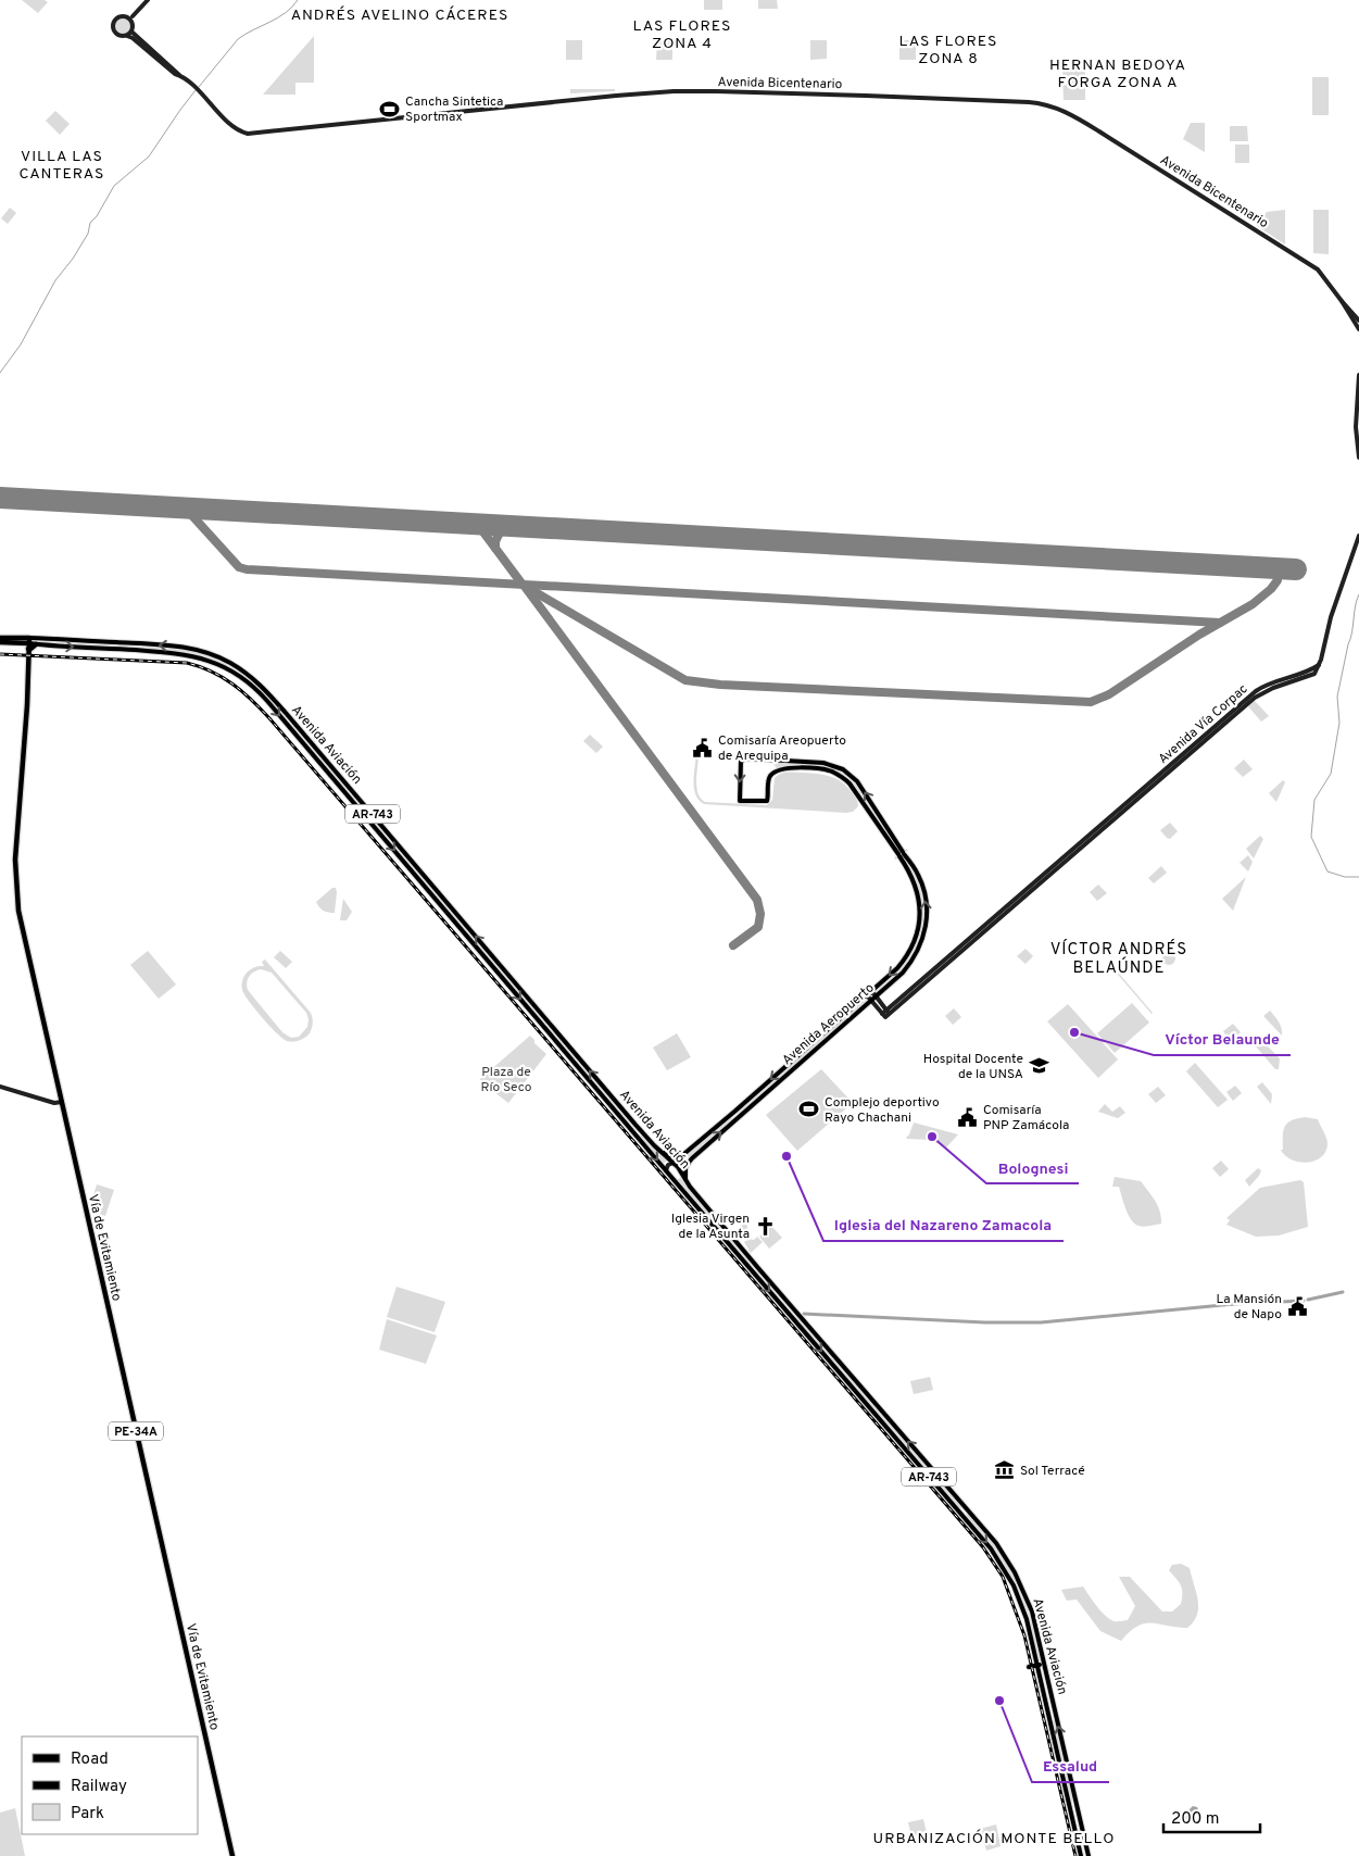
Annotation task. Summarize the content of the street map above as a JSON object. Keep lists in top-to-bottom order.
{
  "streets": {
    "highway": ["Avenida Aviación", "Vía de Evitamiento", "PE-34A"],
    "main road": [
      "Avenida Bicentenario",
      "Avenida Vía Corpac",
      "AR-743",
      "Avenida Aeropuerto"
    ]
  },
  "crossings": [
    ["Avenida Vía Corpac", "Avenida Aeropuerto"],
    ["Avenida Aviación", "Avenida Aeropuerto"],
    ["Avenida Aviación", "Vía de Evitamiento"]
  ],
  "districts": [
    "ANDRÉS AVELINO CÁCERES",
    "LAS FLORES ZONA 4",
    "LAS FLORES ZONA 8",
    "HERNAN BEDOYA FORGA ZONA A",
    "VILLA LAS CANTERAS",
    "VÍCTOR ANDRÉS BELAÚNDE",
    "URBANIZACIÓN MONTE BELLO"
  ],
  "parks": ["Plaza de Río Seco"],
  "places": {
    "sports": ["Cancha Sintetica Sportmax", "Complejo deportivo Rayo Chachani"],
    "public building": ["Comisaría Areopuerto de Arequipa", "Comisaría PNP Zamácola", "La Mansión de Napo"],
    "other": [
      "Víctor Belaunde",
      "Bolognesi",
      "Iglesia del Nazareno Zamacola",
      "Essalud"
    ],
    "school or university": ["Hospital Docente de la UNSA"],
    "church": ["Iglesia Virgen de la Asunta"],
    "museum": ["Sol Terracé"]
  },
  "legend": ["Road", "Railway", "Park"],
  "scale_bar": "200 m"
}
